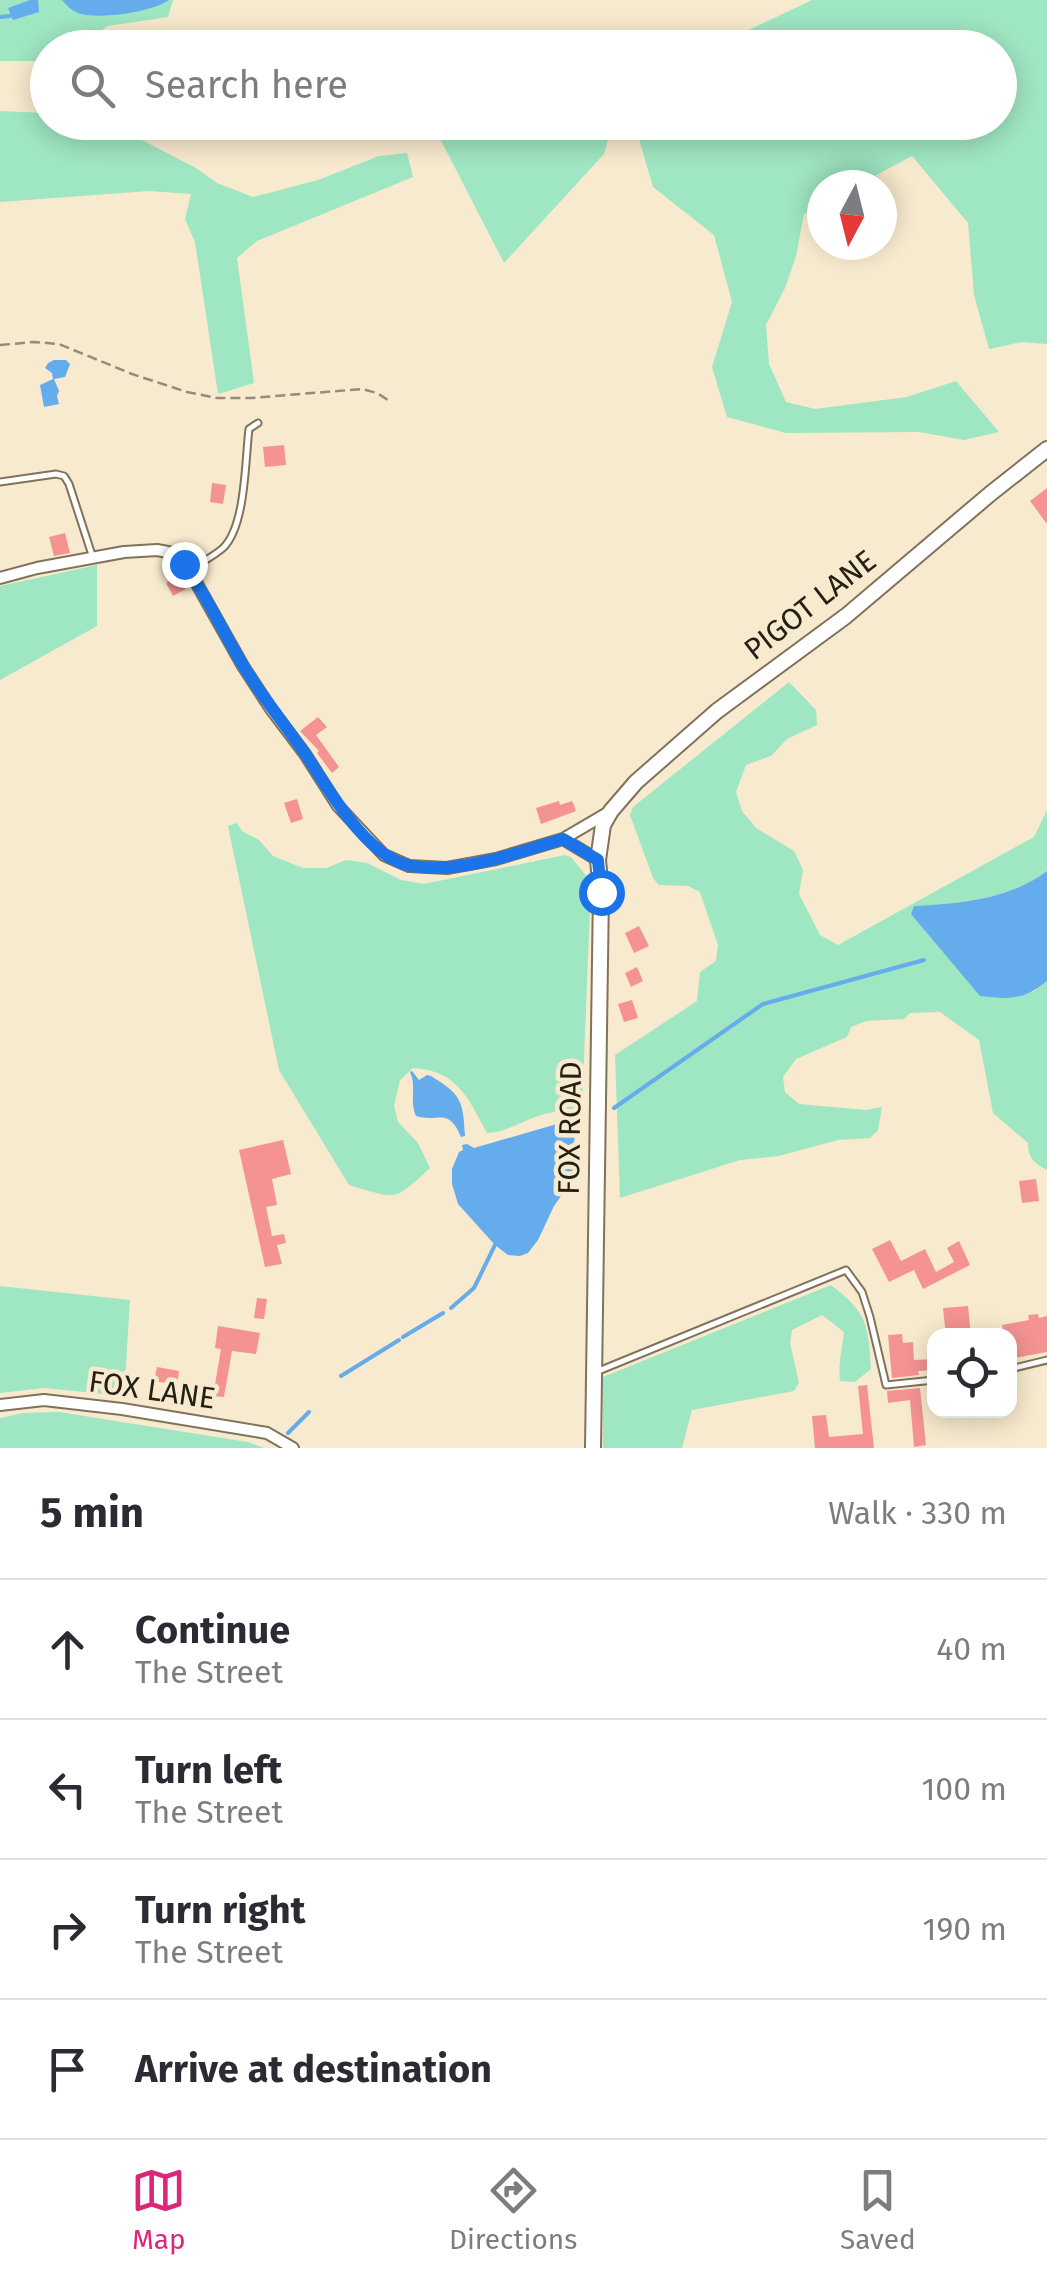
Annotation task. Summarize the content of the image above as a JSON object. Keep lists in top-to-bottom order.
{
  "streets": {
    "street": ["PIGOT LANE", "FOX ROAD", "FOX LANE"]
  },
  "crossings": [
    ["PIGOT LANE", "FOX ROAD"]
  ],
  "north": "bottom",
  "page": {
    "search": "Search here",
    "heading": ["5 min", "Walk · 330 m"],
    "list": [
      ["Continue", "The Street", "40 m"],
      ["Turn left", "The Street", "100 m"],
      ["Turn right", "The Street", "190 m"],
      "Arrive at destination"
    ],
    "nav": ["Map", "Directions", "Saved"]
  }
}
